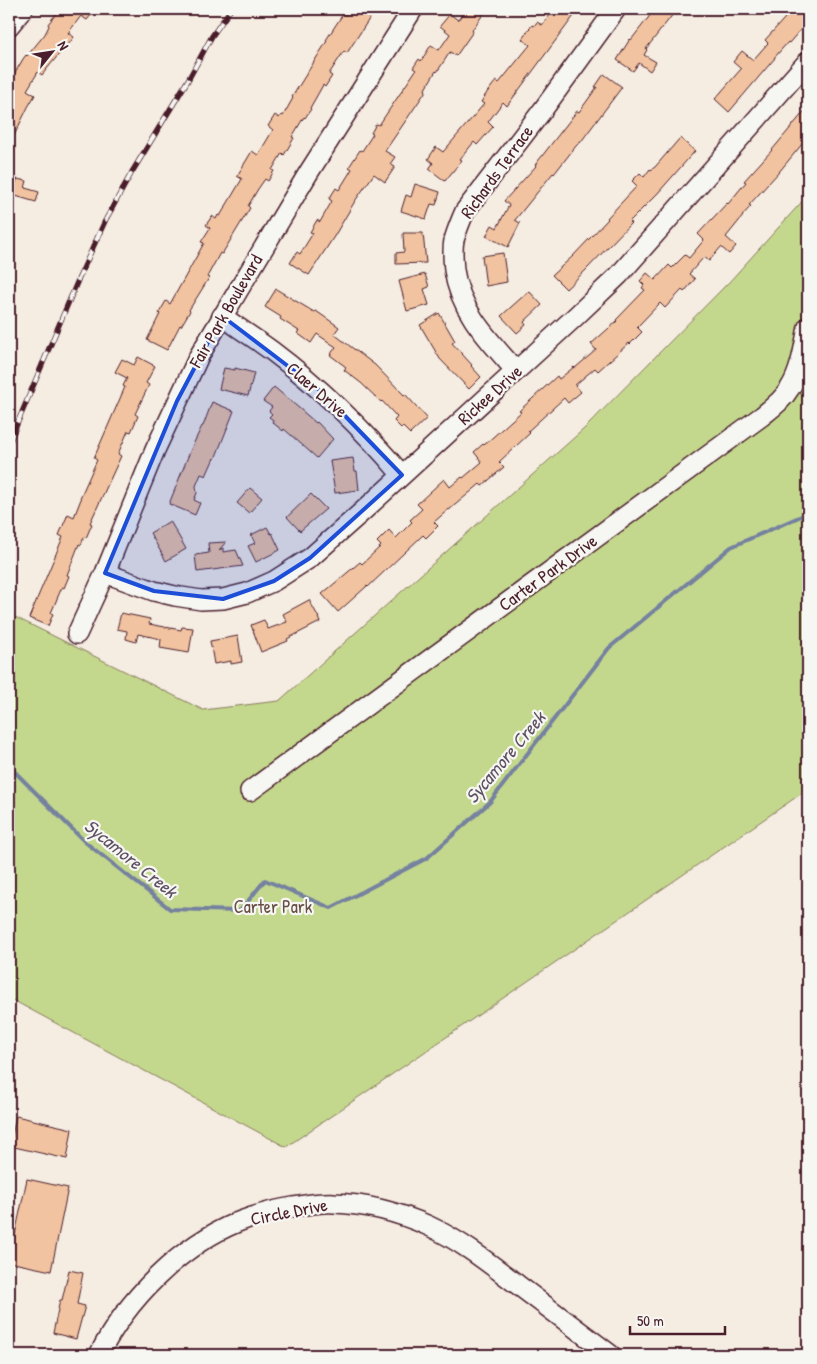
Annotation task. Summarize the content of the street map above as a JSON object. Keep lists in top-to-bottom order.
{
  "streets": {
    "street": [
      "Richards Terrace",
      "Fair Park Boulevard",
      "Claer Drive",
      "Rickee Drive",
      "Carter Park Drive",
      "Circle Drive"
    ]
  },
  "crossings": [
    ["Richards Terrace", "Rickee Drive"],
    ["Fair Park Boulevard", "Claer Drive"],
    ["Fair Park Boulevard", "Rickee Drive"],
    ["Claer Drive", "Rickee Drive"]
  ],
  "water": ["Sycamore Creek"],
  "parks": ["Carter Park"],
  "scale_bar": "50 m",
  "north": "top right"
}
